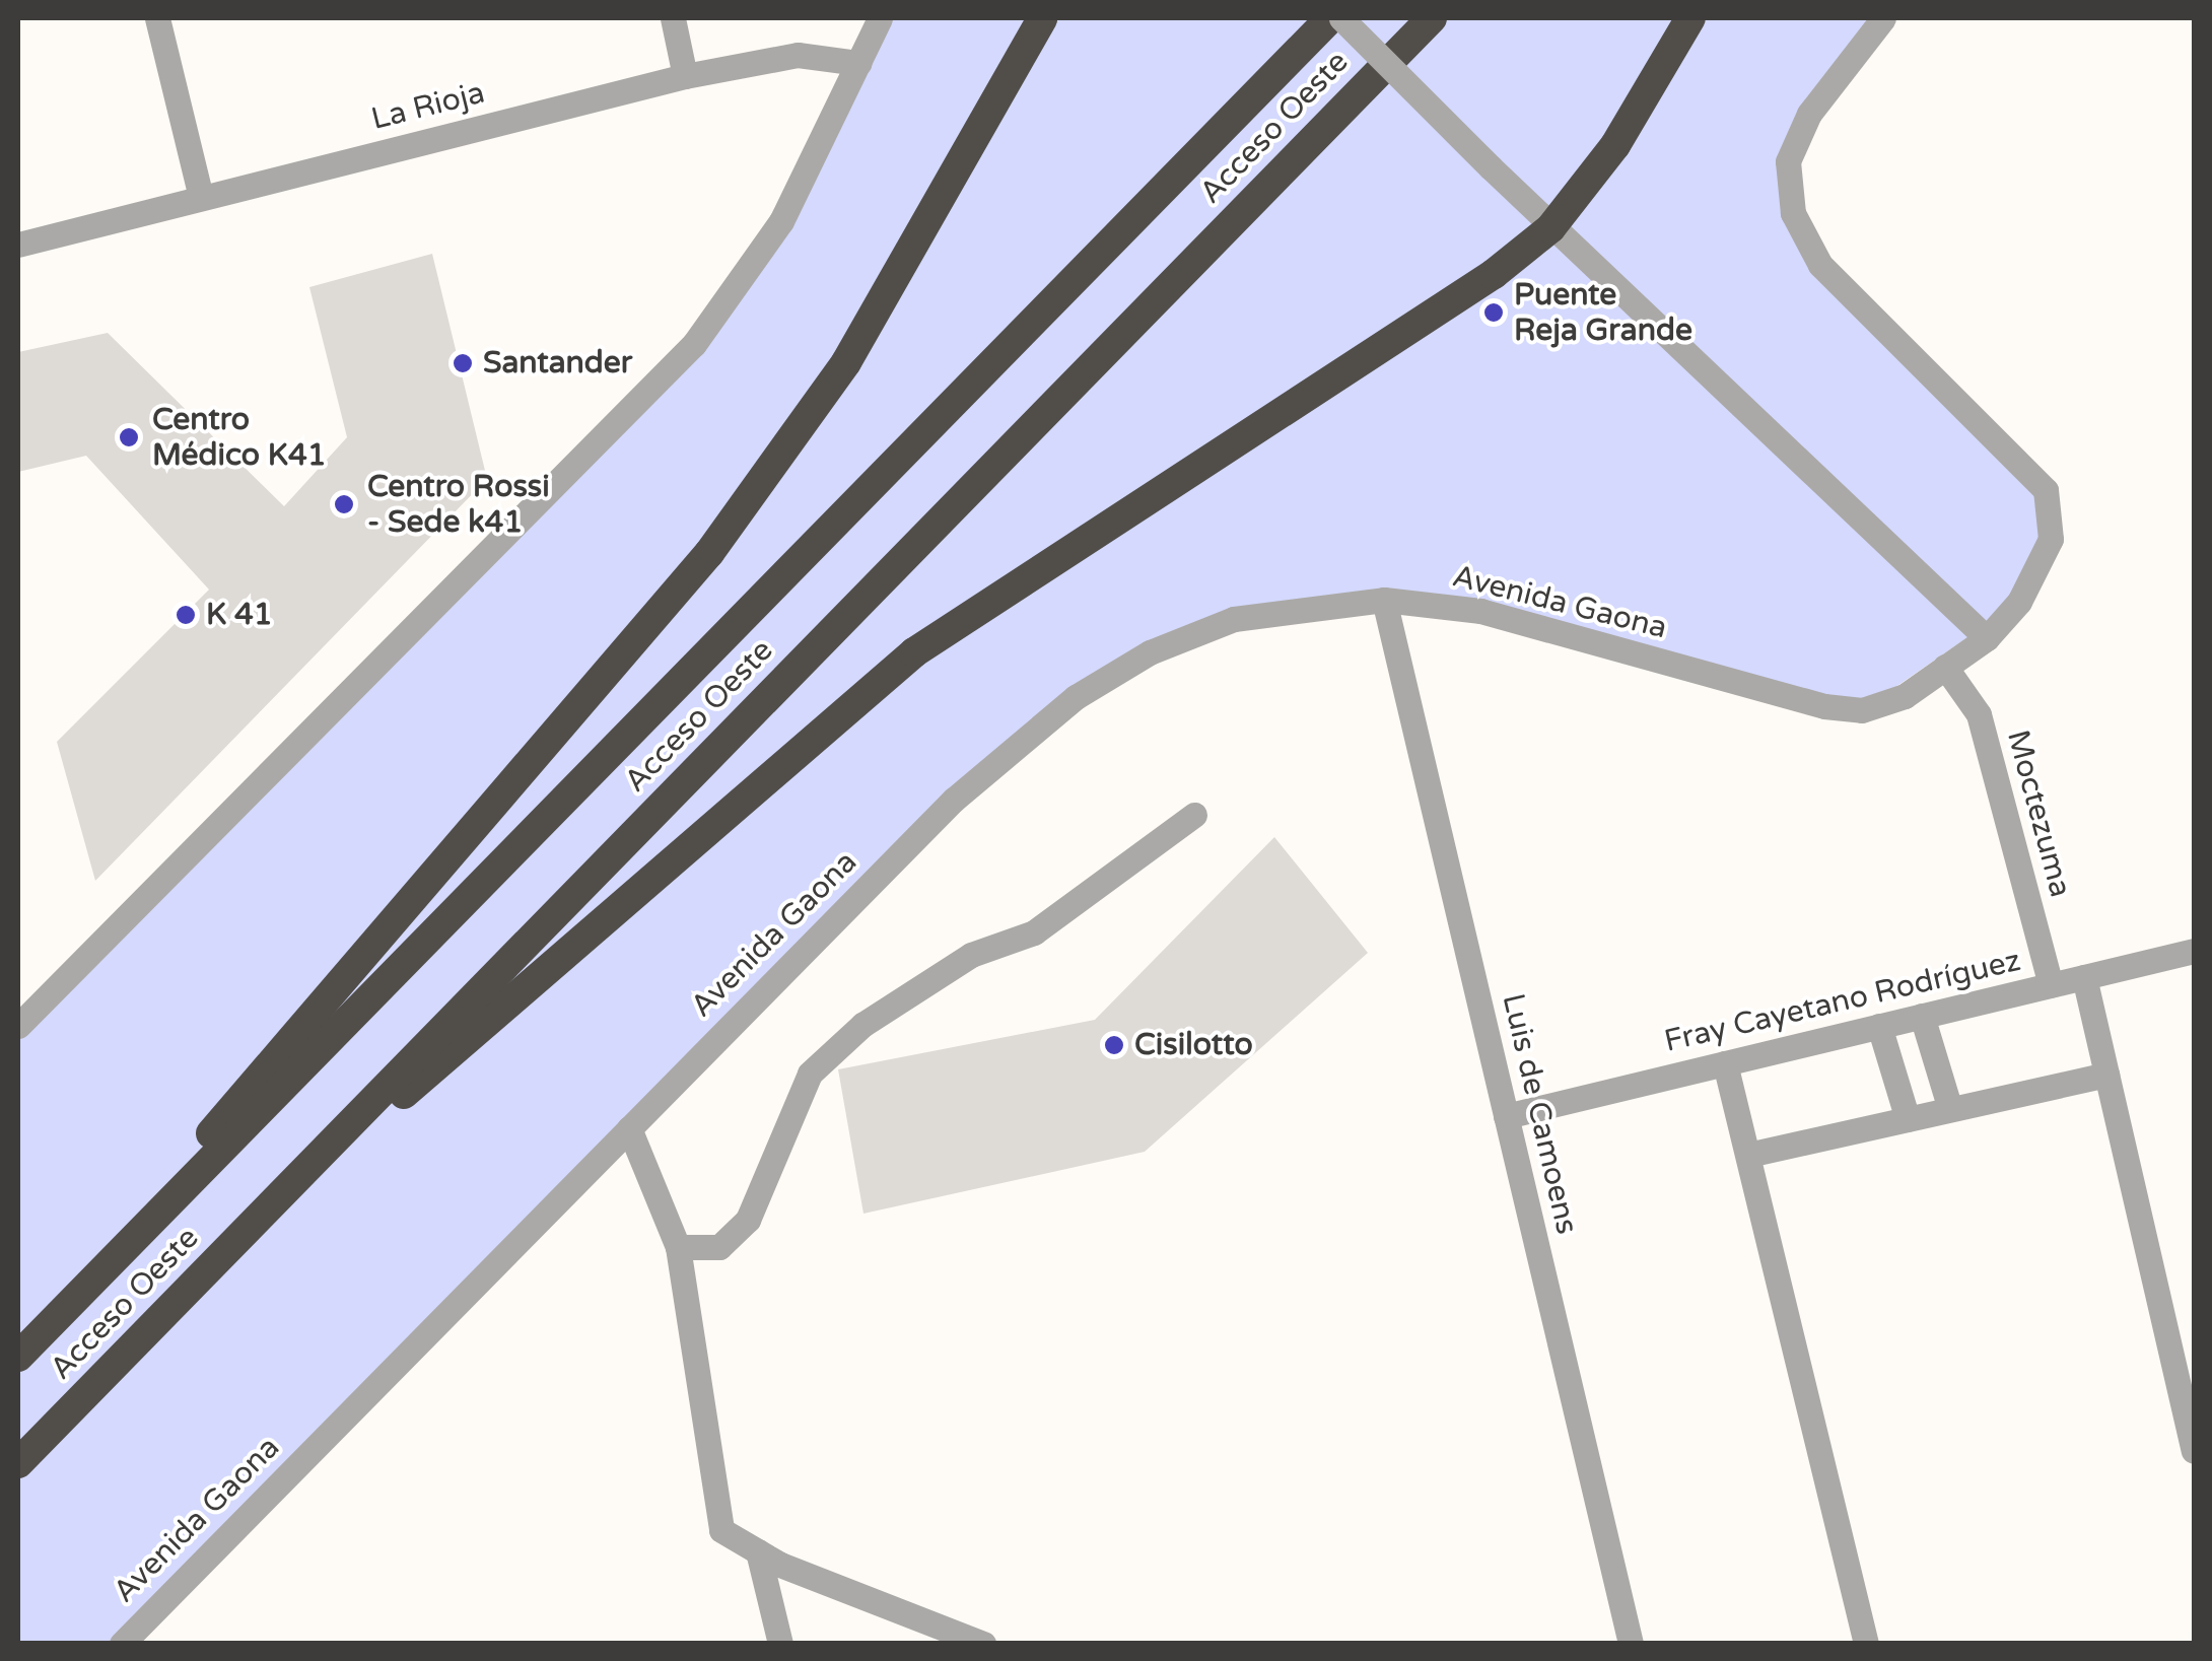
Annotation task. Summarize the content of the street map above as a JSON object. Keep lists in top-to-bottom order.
{
  "streets": {
    "highway": ["Acceso Oeste"],
    "street": [
      "La Rioja",
      "Avenida Gaona",
      "Moctezuma",
      "Fray Cayetano Rodríguez",
      "Luis de Camoens"
    ]
  },
  "crossings": [
    ["Avenida Gaona", "Moctezuma"],
    ["Avenida Gaona", "Luis de Camoens"],
    ["Moctezuma", "Fray Cayetano Rodríguez"],
    ["Fray Cayetano Rodríguez", "Luis de Camoens"]
  ],
  "places": [
    "Puente Reja Grande",
    "Santander",
    "Centro Médico K41",
    "Centro Rossi - Sede k41",
    "K 41",
    "Cisilotto"
  ]
}
